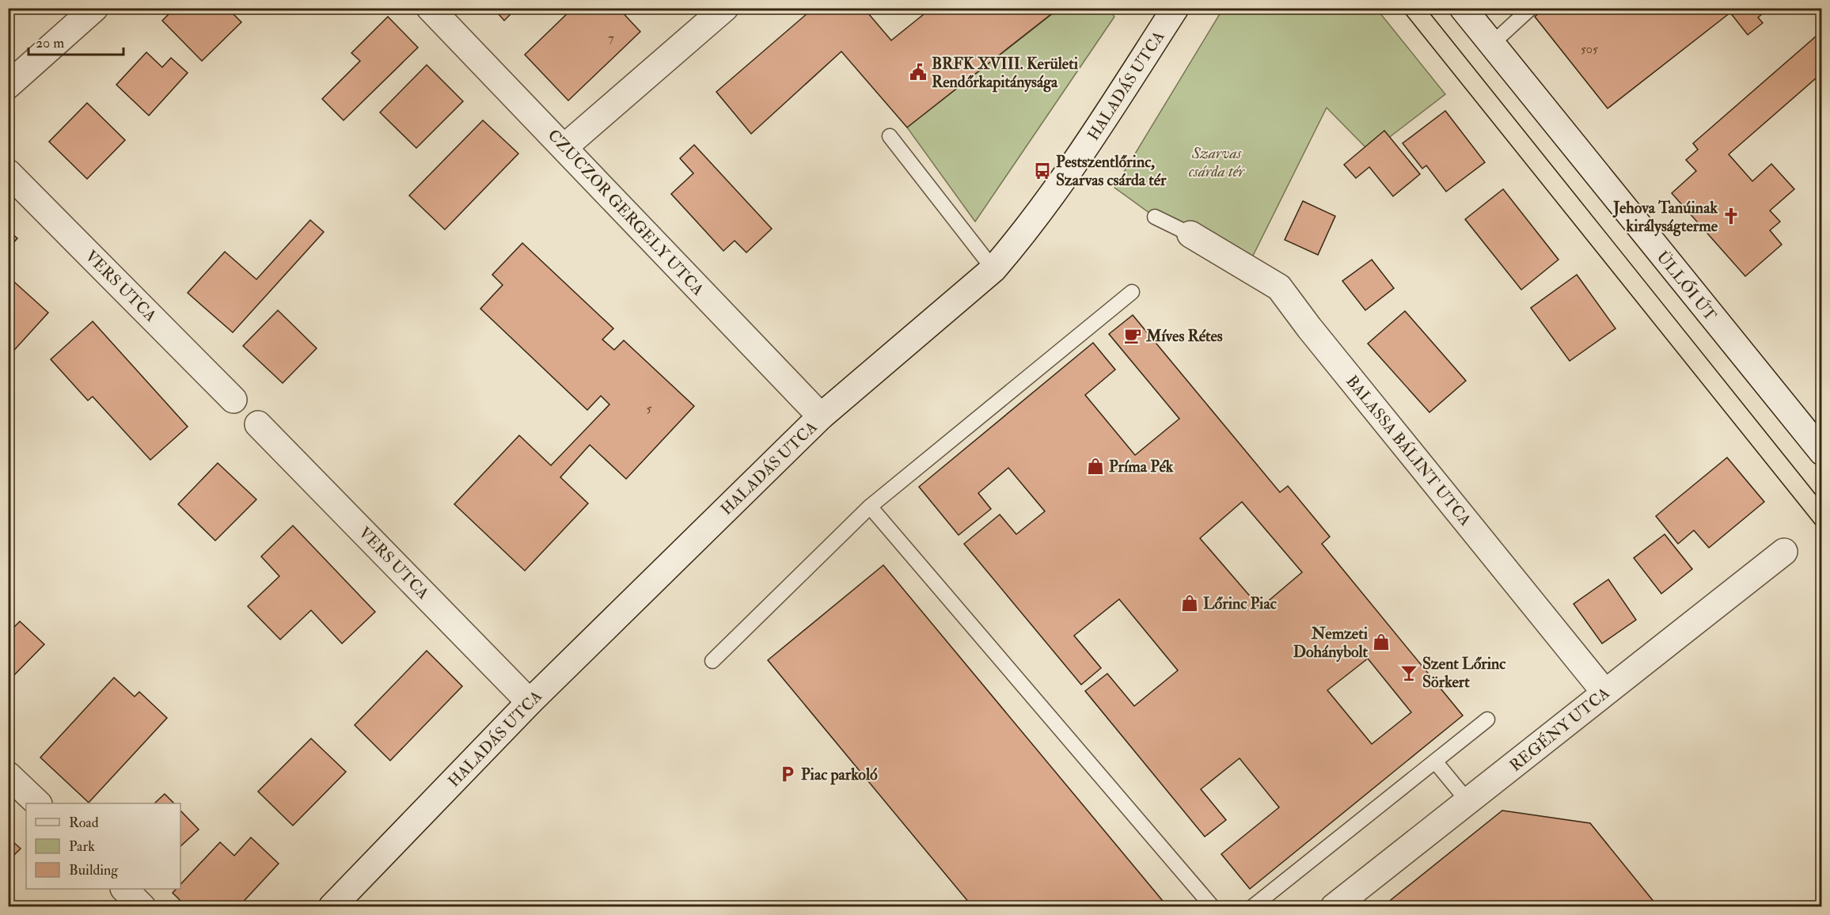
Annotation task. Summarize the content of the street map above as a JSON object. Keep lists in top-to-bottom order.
{
  "streets": {
    "street": [
      "HALADÁS UTCA",
      "CZUCZOR GERGELY UTCA",
      "VERS UTCA",
      "ÜLLŐI ÚT",
      "BALASSA BÁLINT UTCA",
      "REGÉNY UTCA"
    ]
  },
  "crossings": [
    ["HALADÁS UTCA", "CZUCZOR GERGELY UTCA"],
    ["HALADÁS UTCA", "VERS UTCA"],
    ["BALASSA BÁLINT UTCA", "REGÉNY UTCA"]
  ],
  "parks": ["Szarvas csárda tér"],
  "places": {
    "public building": ["BRFK XVIII. Kerületi Rendőrkapitánysága"],
    "bus stop": ["Pestszentlőrinc, Szarvas csárda tér"],
    "church": ["Jehova Tanúinak királyságterme"],
    "cafe": ["Míves Rétes"],
    "shop": ["Príma Pék", "Lőrinc Piac", "Nemzeti Dohánybolt"],
    "bar": ["Szent Lőrinc Sörkert"],
    "parking": ["Piac parkoló"]
  },
  "house_numbers": ["7", "505", "5"],
  "legend": ["Road", "Park", "Building"],
  "scale_bar": "20 m"
}
